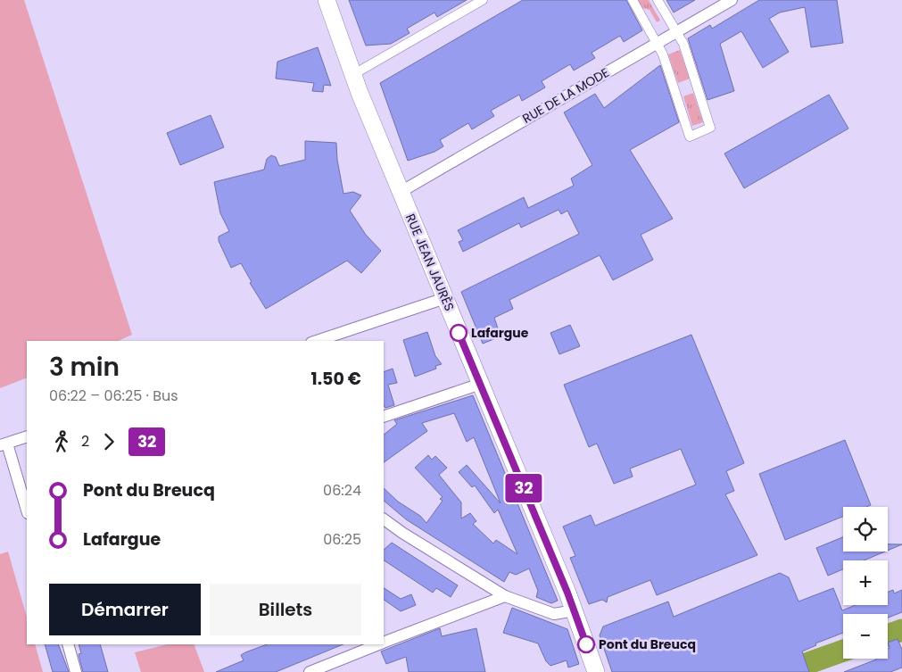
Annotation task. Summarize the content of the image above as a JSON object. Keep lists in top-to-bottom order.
{
  "streets": {
    "main road": ["RUE JEAN JAURÈS"],
    "street": ["RUE DE LA MODE"]
  },
  "crossings": [
    ["RUE DE LA MODE", "RUE JEAN JAURÈS"]
  ],
  "places": ["Lafargue", "Pont du Breucq"],
  "lines": ["bus line 32"],
  "page": {
    "on_map": "32",
    "heading": ["3 min", "06:22 – 06:25 · Bus", "1.50 €"],
    "legs": ["2", "32"],
    "list": [
      {
        "name": "Pont du Breucq",
        "value": "06:24"
      },
      {
        "name": "Lafargue",
        "value": "06:25"
      }
    ],
    "map_buttons": ["+", "−"],
    "buttons": ["Démarrer", "Billets"]
  }
}
